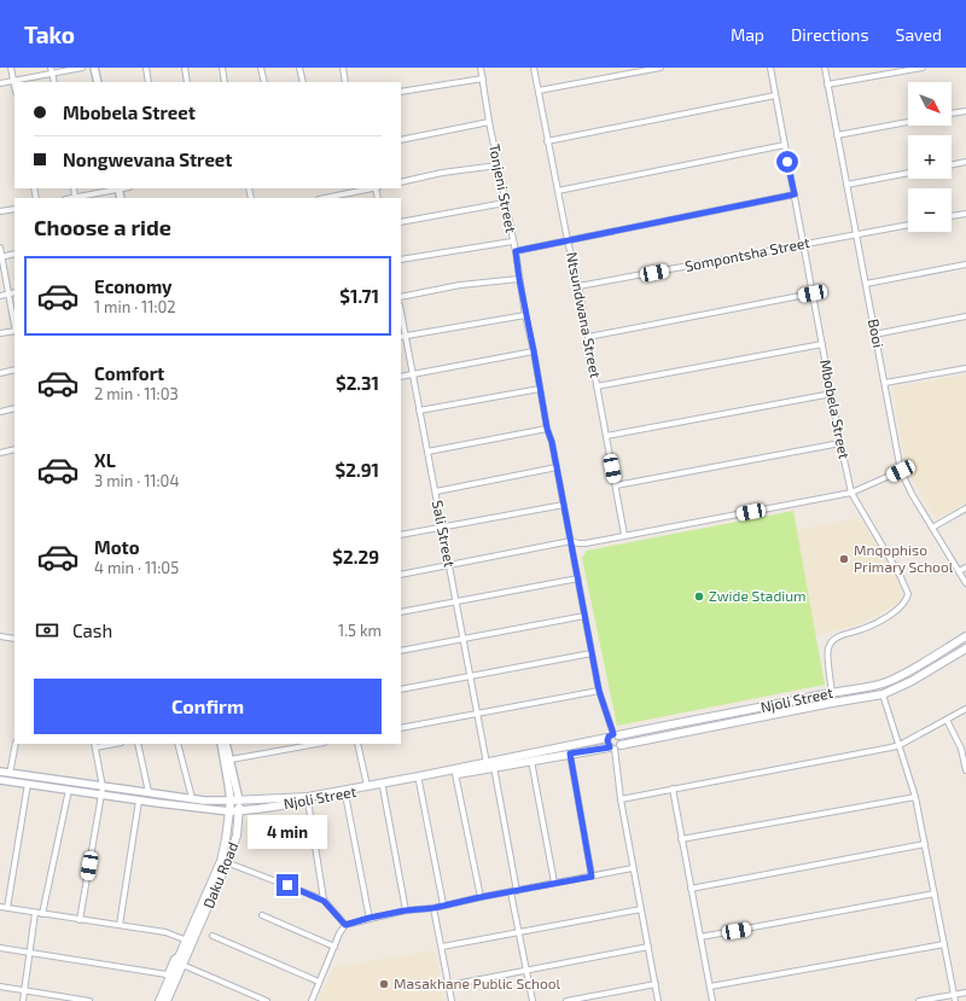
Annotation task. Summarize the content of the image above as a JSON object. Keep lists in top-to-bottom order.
{
  "streets": {
    "main road": ["Njoli Street", "Daku Road"],
    "street": [
      "Tonjeni Street",
      "Sompontsha Street",
      "Ntsundwana Street",
      "Booi",
      "Mbobela Street",
      "Sali Street"
    ]
  },
  "crossings": [
    ["Tonjeni Street", "Njoli Street"],
    ["Sompontsha Street", "Ntsundwana Street"],
    ["Sompontsha Street", "Booi"],
    ["Sompontsha Street", "Mbobela Street"],
    ["Mbobela Street", "Njoli Street"],
    ["Sali Street", "Njoli Street"],
    ["Njoli Street", "Daku Road"]
  ],
  "places": ["Mnqophiso Primary School", "Zwide Stadium", "Masakhane Public School"],
  "north": "bottom right",
  "page": {
    "header": "Tako",
    "nav": ["Map", "Directions", "Saved"],
    "map_buttons": ["+", "−"],
    "banner": ["Mbobela Street", "Nongwevana Street"],
    "heading": "Choose a ride",
    "list": [
      {
        "name": "Economy",
        "note": "1 min · 11:02",
        "value": "$1.71"
      },
      {
        "name": "Comfort",
        "note": "2 min · 11:03",
        "value": "$2.31"
      },
      {
        "name": "XL",
        "note": "3 min · 11:04",
        "value": "$2.91"
      },
      {
        "name": "Moto",
        "note": "4 min · 11:05",
        "value": "$2.29"
      }
    ],
    "pay": ["Cash", "1.5 km"],
    "buttons": "Confirm",
    "bubble": "4 min"
  }
}
